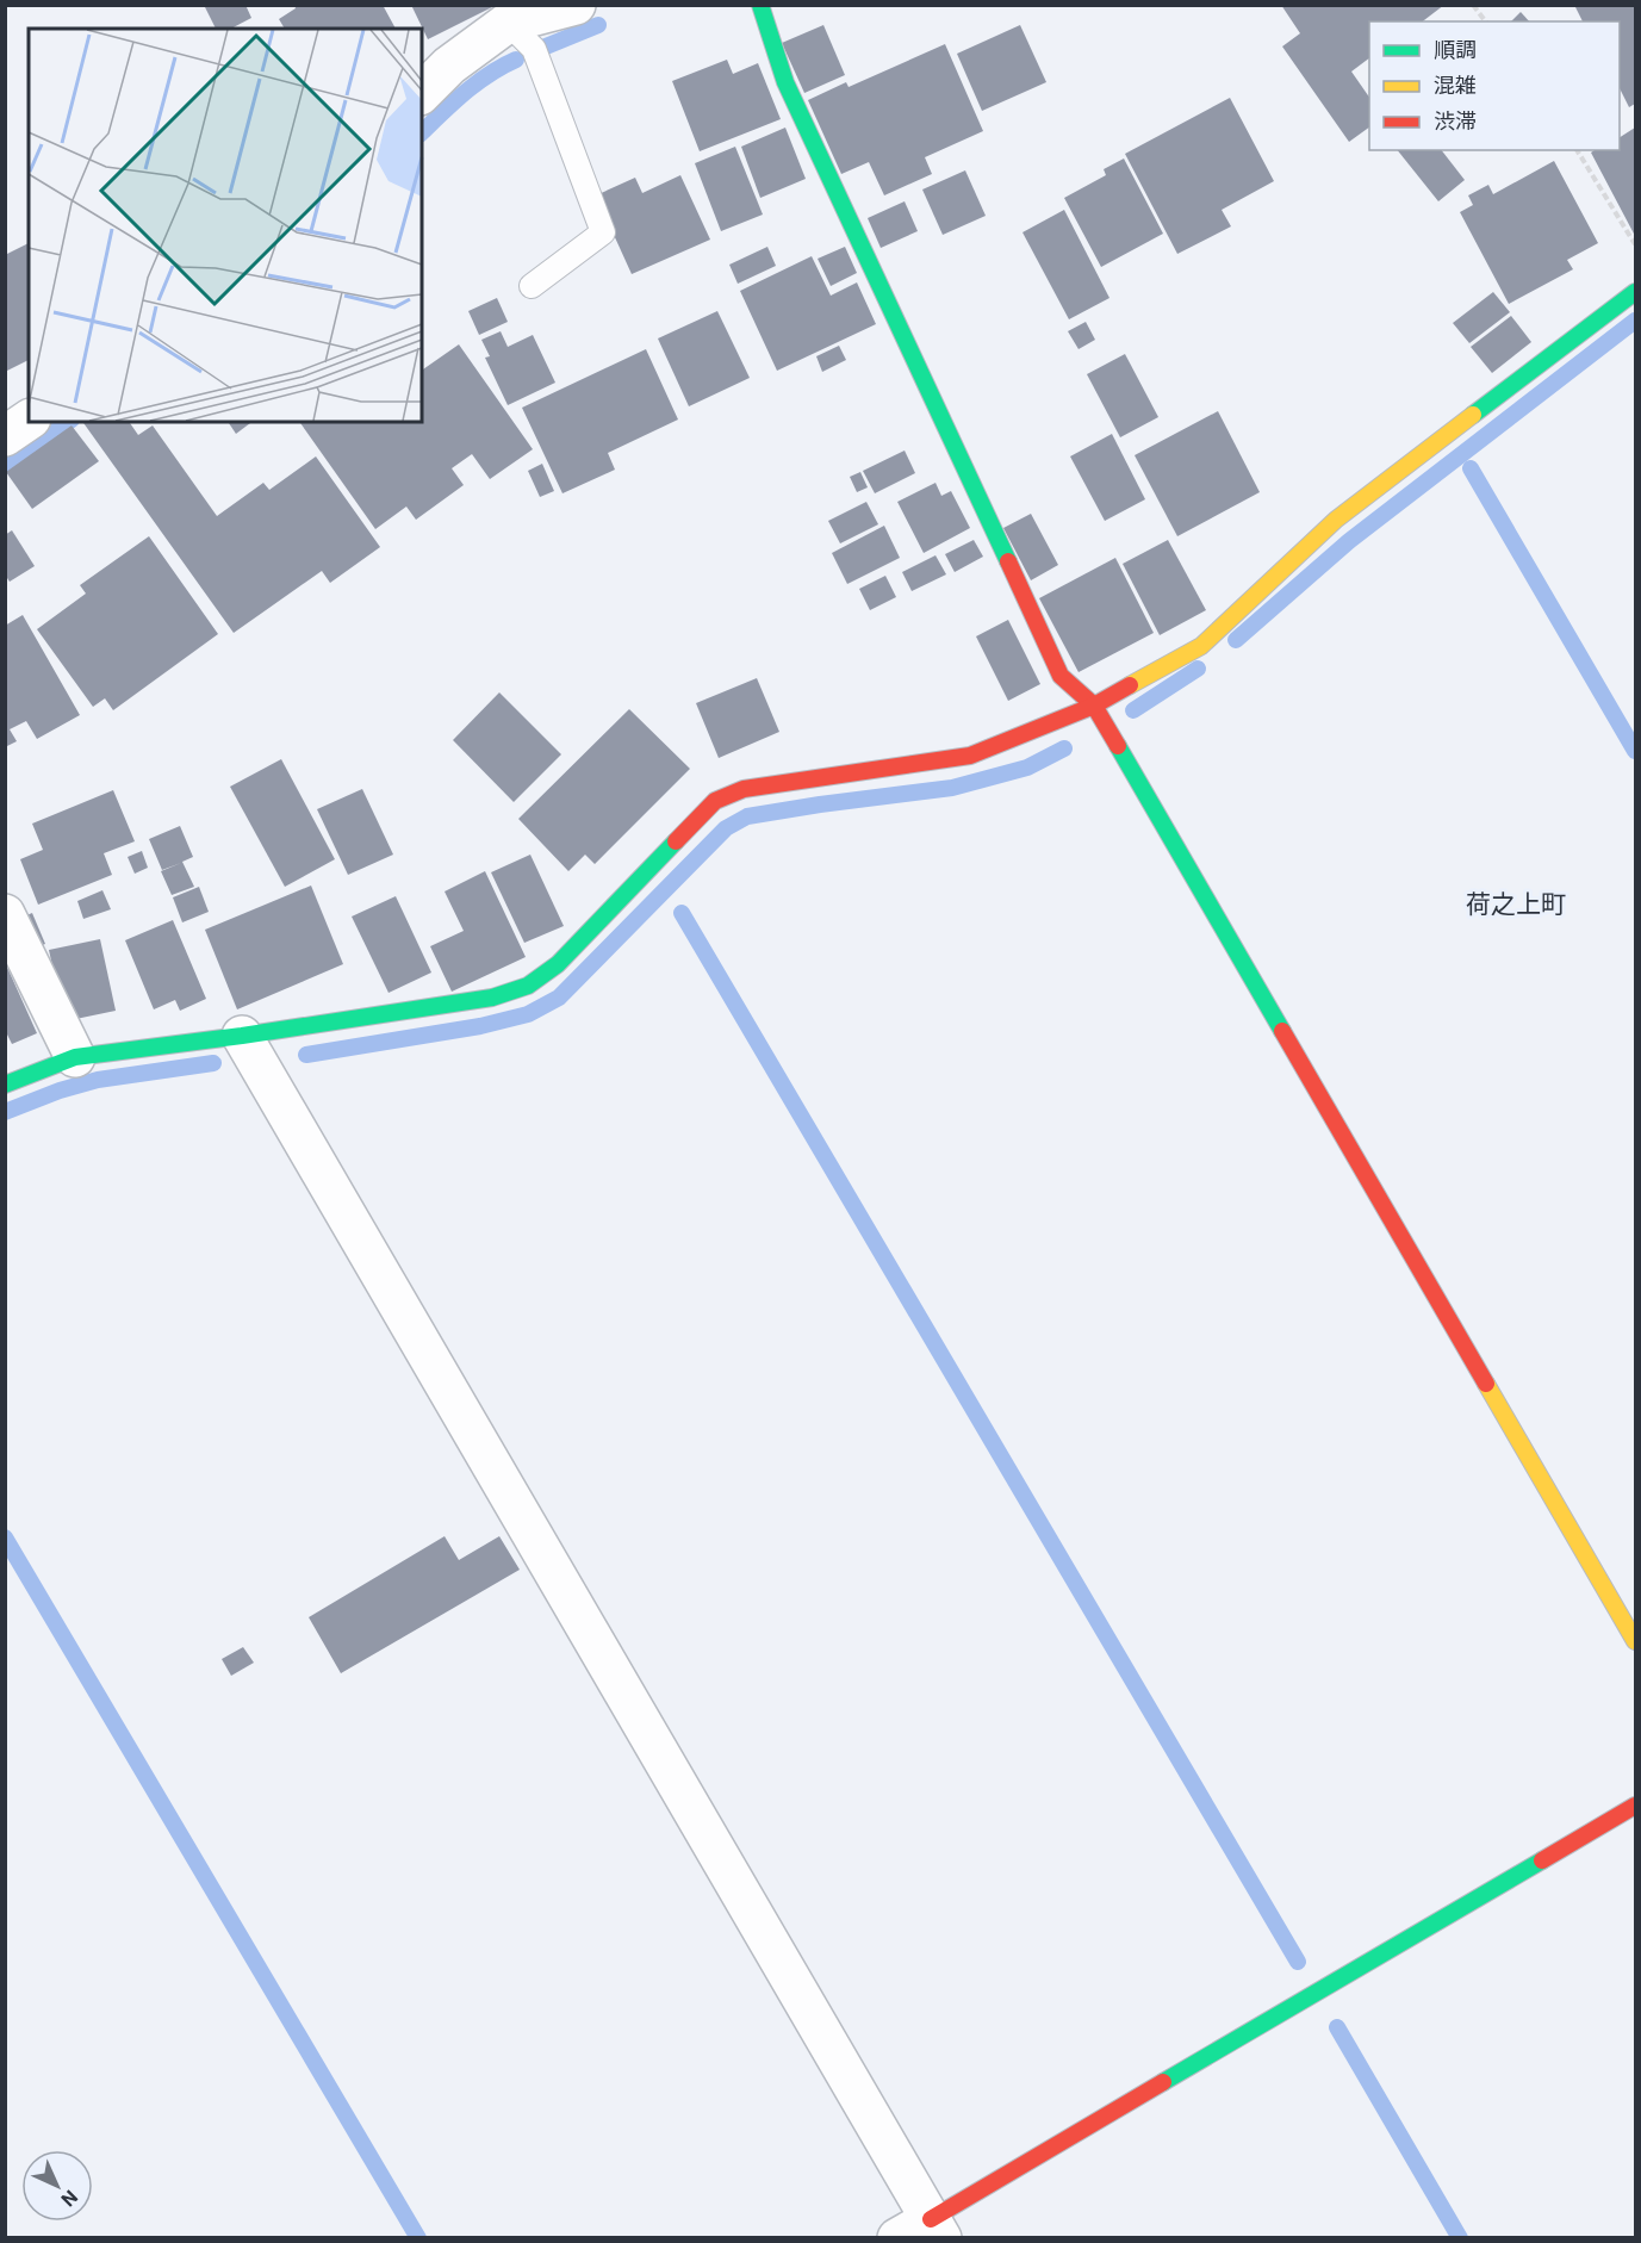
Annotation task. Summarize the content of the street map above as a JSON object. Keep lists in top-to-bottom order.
{
  "districts": ["荷之上町"],
  "legend": ["順調", "混雑", "渋滞"],
  "north": "bottom right"
}
